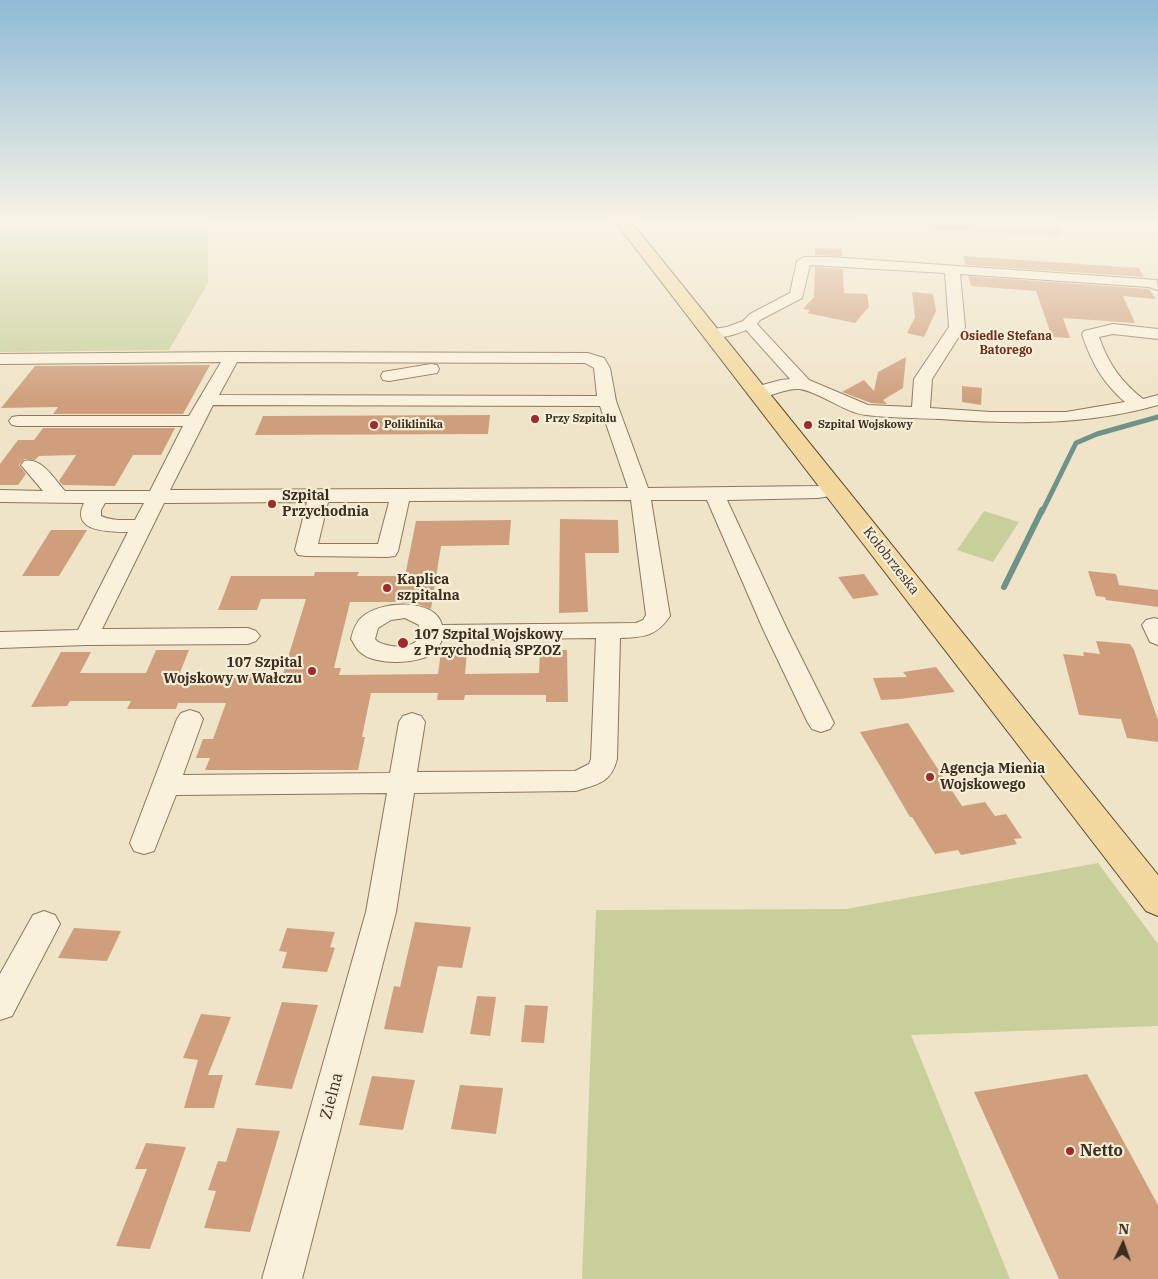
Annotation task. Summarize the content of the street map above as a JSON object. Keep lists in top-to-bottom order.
{
  "streets": {
    "main road": ["Kołobrzeska"],
    "street": ["Zielna"]
  },
  "districts": ["Osiedle Stefana Batorego"],
  "places": [
    "Przy Szpitalu",
    "Poliklinika",
    "Szpital Wojskowy",
    "Szpital Przychodnia",
    "Kaplica szpitalna",
    "107 Szpital Wojskowy z Przychodnią SPZOZ",
    "107 Szpital Wojskowy w Wałczu",
    "Agencja Mienia Wojskowego",
    "Netto"
  ],
  "north": "top"
}
